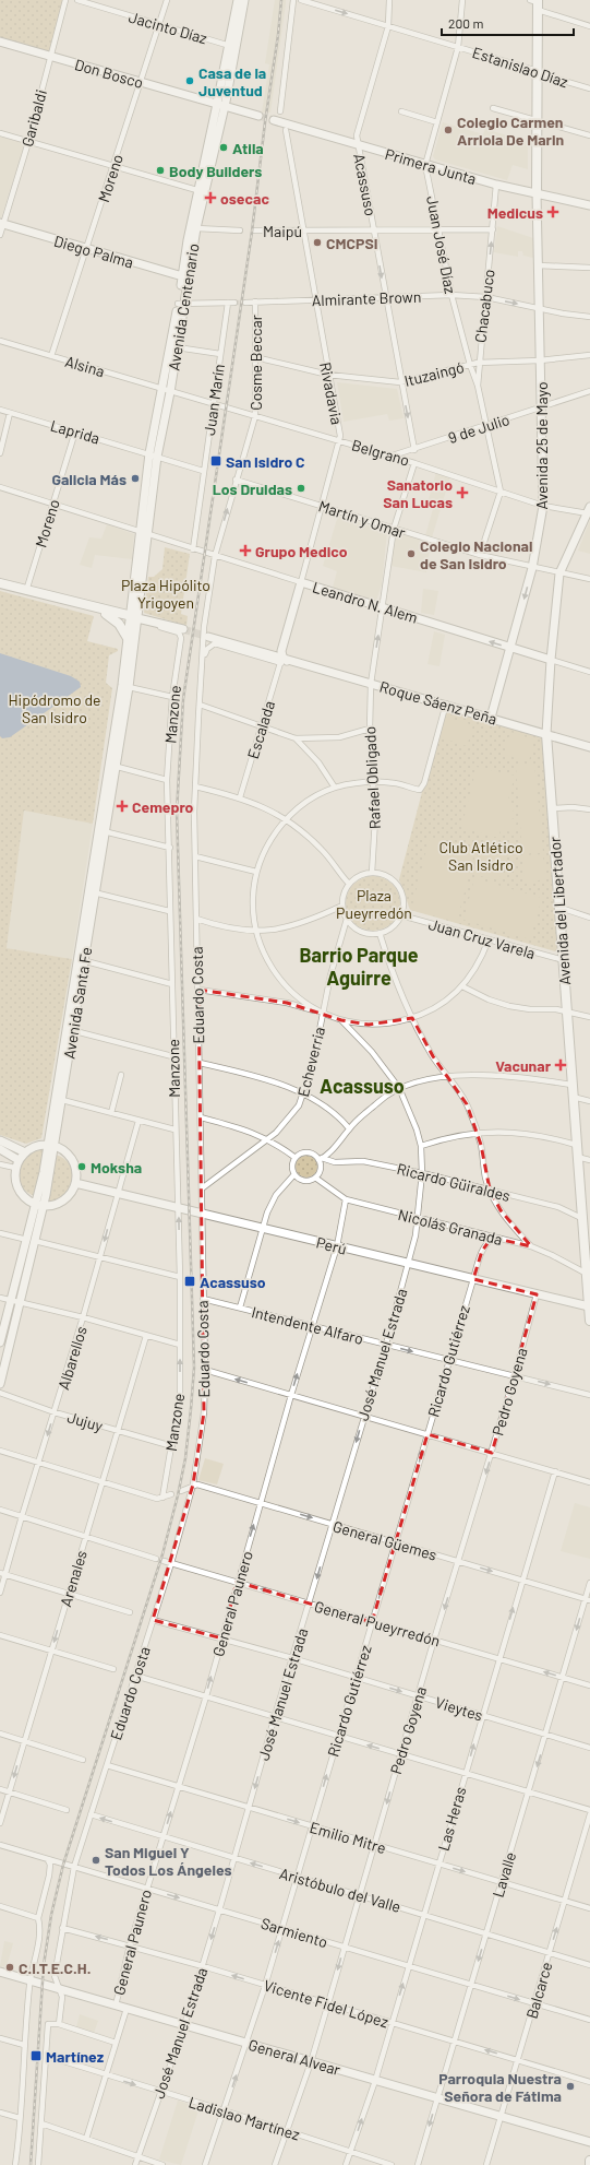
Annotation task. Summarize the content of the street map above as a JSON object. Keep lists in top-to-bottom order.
{
  "streets": {
    "main road": [
      "Don Bosco",
      "Primera Junta",
      "Diego Palma",
      "Avenida Centenario",
      "Rivadavia",
      "Avenida 25 de Mayo",
      "Leandro N. Alem",
      "Roque Sáenz Peña",
      "Avenida del Libertador",
      "Avenida Santa Fe",
      "Perú",
      "General Alvear"
    ],
    "street": [
      "Jacinto Díaz",
      "Estanislao Díaz",
      "Garibaldi",
      "Moreno",
      "Acassuso",
      "Maipú",
      "Juan José Díaz",
      "Almirante Brown",
      "Chacabuco",
      "Cosme Beccar",
      "Alsina",
      "Ituzaingó",
      "Juan Marín",
      "9 de Julio",
      "Laprida",
      "Belgrano",
      "Martín y Omar",
      "Manzone",
      "Escalada",
      "Rafael Obligado",
      "Juan Cruz Varela",
      "Eduardo Costa",
      "Echeverria",
      "Ricardo Güiraldes",
      "Nicolás Granada",
      "Intendente Alfaro",
      "José Manuel Estrada",
      "Albarellos",
      "Ricardo Gutiérrez",
      "Pedro Goyena",
      "Jujuy",
      "General Güemes",
      "Arenales",
      "General Paunero",
      "General Pueyrredón",
      "Vieytes",
      "Las Heras",
      "Emilio Mitre",
      "Lavalle",
      "Aristóbulo del Valle",
      "Sarmiento",
      "Balcarce",
      "Vicente Fidel López",
      "Ladislao Martínez"
    ]
  },
  "crossings": [
    ["Jacinto Díaz", "Moreno"],
    ["Jacinto Díaz", "Avenida Centenario"],
    ["Estanislao Díaz", "Acassuso"],
    ["Estanislao Díaz", "Juan José Díaz"],
    ["Don Bosco", "Garibaldi"],
    ["Don Bosco", "Moreno"],
    ["Don Bosco", "Avenida Centenario"],
    ["Garibaldi", "Diego Palma"],
    ["Primera Junta", "Acassuso"],
    ["Primera Junta", "Juan José Díaz"],
    ["Primera Junta", "Chacabuco"],
    ["Primera Junta", "Avenida 25 de Mayo"],
    ["Moreno", "Diego Palma"],
    ["Moreno", "Alsina"],
    ["Moreno", "Laprida"],
    ["Moreno", "Leandro N. Alem"],
    ["Acassuso", "Maipú"],
    ["Acassuso", "Almirante Brown"],
    ["Acassuso", "Ituzaingó"],
    ["Acassuso", "9 de Julio"],
    ["Maipú", "Juan José Díaz"],
    ["Maipú", "Chacabuco"],
    ["Maipú", "Rivadavia"],
    ["Juan José Díaz", "Almirante Brown"],
    ["Juan José Díaz", "Chacabuco"],
    ["Juan José Díaz", "Ituzaingó"],
    ["Diego Palma", "Avenida Centenario"],
    ["Almirante Brown", "Chacabuco"],
    ["Almirante Brown", "Cosme Beccar"],
    ["Almirante Brown", "Rivadavia"],
    ["Almirante Brown", "Avenida 25 de Mayo"],
    ["Chacabuco", "Ituzaingó"],
    ["Chacabuco", "9 de Julio"],
    ["Chacabuco", "Belgrano"],
    ["Avenida Centenario", "Alsina"],
    ["Avenida Centenario", "Laprida"],
    ["Avenida Centenario", "Belgrano"],
    ["Avenida Centenario", "Leandro N. Alem"],
    ["Avenida Centenario", "Manzone"],
    ["Avenida Centenario", "Avenida Santa Fe"],
    ["Cosme Beccar", "Ituzaingó"],
    ["Cosme Beccar", "Belgrano"],
    ["Cosme Beccar", "Martín y Omar"],
    ["Cosme Beccar", "Leandro N. Alem"],
    ["Cosme Beccar", "Eduardo Costa"],
    ["Alsina", "Belgrano"],
    ["Ituzaingó", "Rivadavia"],
    ["Ituzaingó", "Avenida 25 de Mayo"],
    ["Rivadavia", "Belgrano"],
    ["Rivadavia", "Martín y Omar"],
    ["Rivadavia", "Leandro N. Alem"],
    ["Juan Marín", "Belgrano"],
    ["Juan Marín", "Leandro N. Alem"],
    ["9 de Julio", "Avenida 25 de Mayo"],
    ["9 de Julio", "Belgrano"],
    ["Avenida 25 de Mayo", "Belgrano"],
    ["Avenida 25 de Mayo", "Martín y Omar"],
    ["Avenida 25 de Mayo", "Leandro N. Alem"],
    ["Avenida 25 de Mayo", "Roque Sáenz Peña"],
    ["Belgrano", "Avenida del Libertador"],
    ["Martín y Omar", "Avenida del Libertador"],
    ["Leandro N. Alem", "Avenida del Libertador"],
    ["Roque Sáenz Peña", "Escalada"],
    ["Roque Sáenz Peña", "Rafael Obligado"],
    ["Roque Sáenz Peña", "Avenida del Libertador"],
    ["Roque Sáenz Peña", "Eduardo Costa"],
    ["Manzone", "Avenida Santa Fe"],
    ["Manzone", "Perú"],
    ["Manzone", "Jujuy"],
    ["Rafael Obligado", "Juan Cruz Varela"],
    ["Rafael Obligado", "Echeverria"],
    ["Avenida del Libertador", "Juan Cruz Varela"],
    ["Avenida del Libertador", "Ricardo Güiraldes"],
    ["Avenida del Libertador", "Nicolás Granada"],
    ["Avenida del Libertador", "Perú"],
    ["Juan Cruz Varela", "Echeverria"],
    ["Eduardo Costa", "Echeverria"],
    ["Eduardo Costa", "Perú"],
    ["Eduardo Costa", "Intendente Alfaro"],
    ["Eduardo Costa", "General Güemes"],
    ["Eduardo Costa", "General Pueyrredón"],
    ["Eduardo Costa", "Vieytes"],
    ["Eduardo Costa", "Emilio Mitre"],
    ["Eduardo Costa", "Aristóbulo del Valle"],
    ["Eduardo Costa", "Sarmiento"],
    ["Eduardo Costa", "Vicente Fidel López"],
    ["Eduardo Costa", "General Alvear"],
    ["Ricardo Güiraldes", "Nicolás Granada"],
    ["Ricardo Güiraldes", "José Manuel Estrada"],
    ["Nicolás Granada", "José Manuel Estrada"],
    ["Nicolás Granada", "Ricardo Gutiérrez"],
    ["Nicolás Granada", "General Paunero"],
    ["Perú", "José Manuel Estrada"],
    ["Perú", "Albarellos"],
    ["Perú", "Ricardo Gutiérrez"],
    ["Perú", "Pedro Goyena"],
    ["Perú", "General Paunero"],
    ["Intendente Alfaro", "José Manuel Estrada"],
    ["Intendente Alfaro", "Ricardo Gutiérrez"],
    ["Intendente Alfaro", "Pedro Goyena"],
    ["Intendente Alfaro", "General Paunero"],
    ["José Manuel Estrada", "General Güemes"],
    ["José Manuel Estrada", "General Pueyrredón"],
    ["José Manuel Estrada", "Vieytes"],
    ["José Manuel Estrada", "Emilio Mitre"],
    ["José Manuel Estrada", "Aristóbulo del Valle"],
    ["José Manuel Estrada", "Sarmiento"],
    ["José Manuel Estrada", "Vicente Fidel López"],
    ["José Manuel Estrada", "General Alvear"],
    ["José Manuel Estrada", "Ladislao Martínez"],
    ["Albarellos", "Jujuy"],
    ["Ricardo Gutiérrez", "General Güemes"],
    ["Ricardo Gutiérrez", "General Pueyrredón"],
    ["Ricardo Gutiérrez", "Vieytes"],
    ["Ricardo Gutiérrez", "Emilio Mitre"],
    ["Ricardo Gutiérrez", "Aristóbulo del Valle"],
    ["Ricardo Gutiérrez", "Sarmiento"],
    ["Ricardo Gutiérrez", "Vicente Fidel López"],
    ["Ricardo Gutiérrez", "General Alvear"],
    ["Ricardo Gutiérrez", "Ladislao Martínez"],
    ["Pedro Goyena", "General Güemes"],
    ["Pedro Goyena", "General Pueyrredón"],
    ["Pedro Goyena", "Vieytes"],
    ["Pedro Goyena", "Emilio Mitre"],
    ["Pedro Goyena", "Aristóbulo del Valle"],
    ["Pedro Goyena", "Sarmiento"],
    ["Pedro Goyena", "Vicente Fidel López"],
    ["Pedro Goyena", "General Alvear"],
    ["Pedro Goyena", "Ladislao Martínez"],
    ["Jujuy", "Arenales"],
    ["General Güemes", "General Paunero"],
    ["General Güemes", "Las Heras"],
    ["General Güemes", "Lavalle"],
    ["General Paunero", "General Pueyrredón"],
    ["General Paunero", "Vieytes"],
    ["General Paunero", "Emilio Mitre"],
    ["General Paunero", "Aristóbulo del Valle"],
    ["General Paunero", "Sarmiento"],
    ["General Paunero", "Vicente Fidel López"],
    ["General Paunero", "General Alvear"],
    ["General Paunero", "Ladislao Martínez"],
    ["General Pueyrredón", "Las Heras"],
    ["General Pueyrredón", "Lavalle"],
    ["Vieytes", "Las Heras"],
    ["Vieytes", "Lavalle"],
    ["Las Heras", "Emilio Mitre"],
    ["Las Heras", "Aristóbulo del Valle"],
    ["Las Heras", "Sarmiento"],
    ["Las Heras", "Vicente Fidel López"],
    ["Las Heras", "General Alvear"],
    ["Las Heras", "Ladislao Martínez"],
    ["Emilio Mitre", "Lavalle"],
    ["Emilio Mitre", "Balcarce"],
    ["Lavalle", "Aristóbulo del Valle"],
    ["Lavalle", "Sarmiento"],
    ["Lavalle", "Vicente Fidel López"],
    ["Lavalle", "General Alvear"],
    ["Aristóbulo del Valle", "Balcarce"],
    ["Sarmiento", "Balcarce"],
    ["Balcarce", "Vicente Fidel López"],
    ["Balcarce", "General Alvear"]
  ],
  "one_way": [
    "Intendente Alfaro",
    "Ricardo Gutiérrez",
    "Pedro Goyena",
    "Las Heras",
    "Lavalle",
    "Vicente Fidel López"
  ],
  "districts": ["Barrio Parque Aguirre", "Acassuso"],
  "parks": [
    "Plaza Hipólito Yrigoyen",
    "Hipódromo de San Isidro",
    "Club Atlético San Isidro",
    "Plaza Pueyrredón"
  ],
  "places": {
    "other": [
      "Casa de la Juventud",
      "Colegio Carmen Arriola De Marin",
      "Atila",
      "Body Builders",
      "CMCPSI",
      "Galicia Más",
      "Los Druidas",
      "Colegio Nacional de San Isidro",
      "Moksha",
      "San Miguel Y Todos Los Ángeles",
      "C.I.T.E.C.H.",
      "Parroquia Nuestra Señora de Fátima"
    ],
    "health": [
      "osecac",
      "Medicus",
      "Sanatorio San Lucas",
      "Grupo Medico",
      "Cemepro",
      "Vacunar"
    ],
    "transit": ["San Isidro C", "Acassuso", "Martínez"]
  },
  "scale_bar": "200 m"
}
